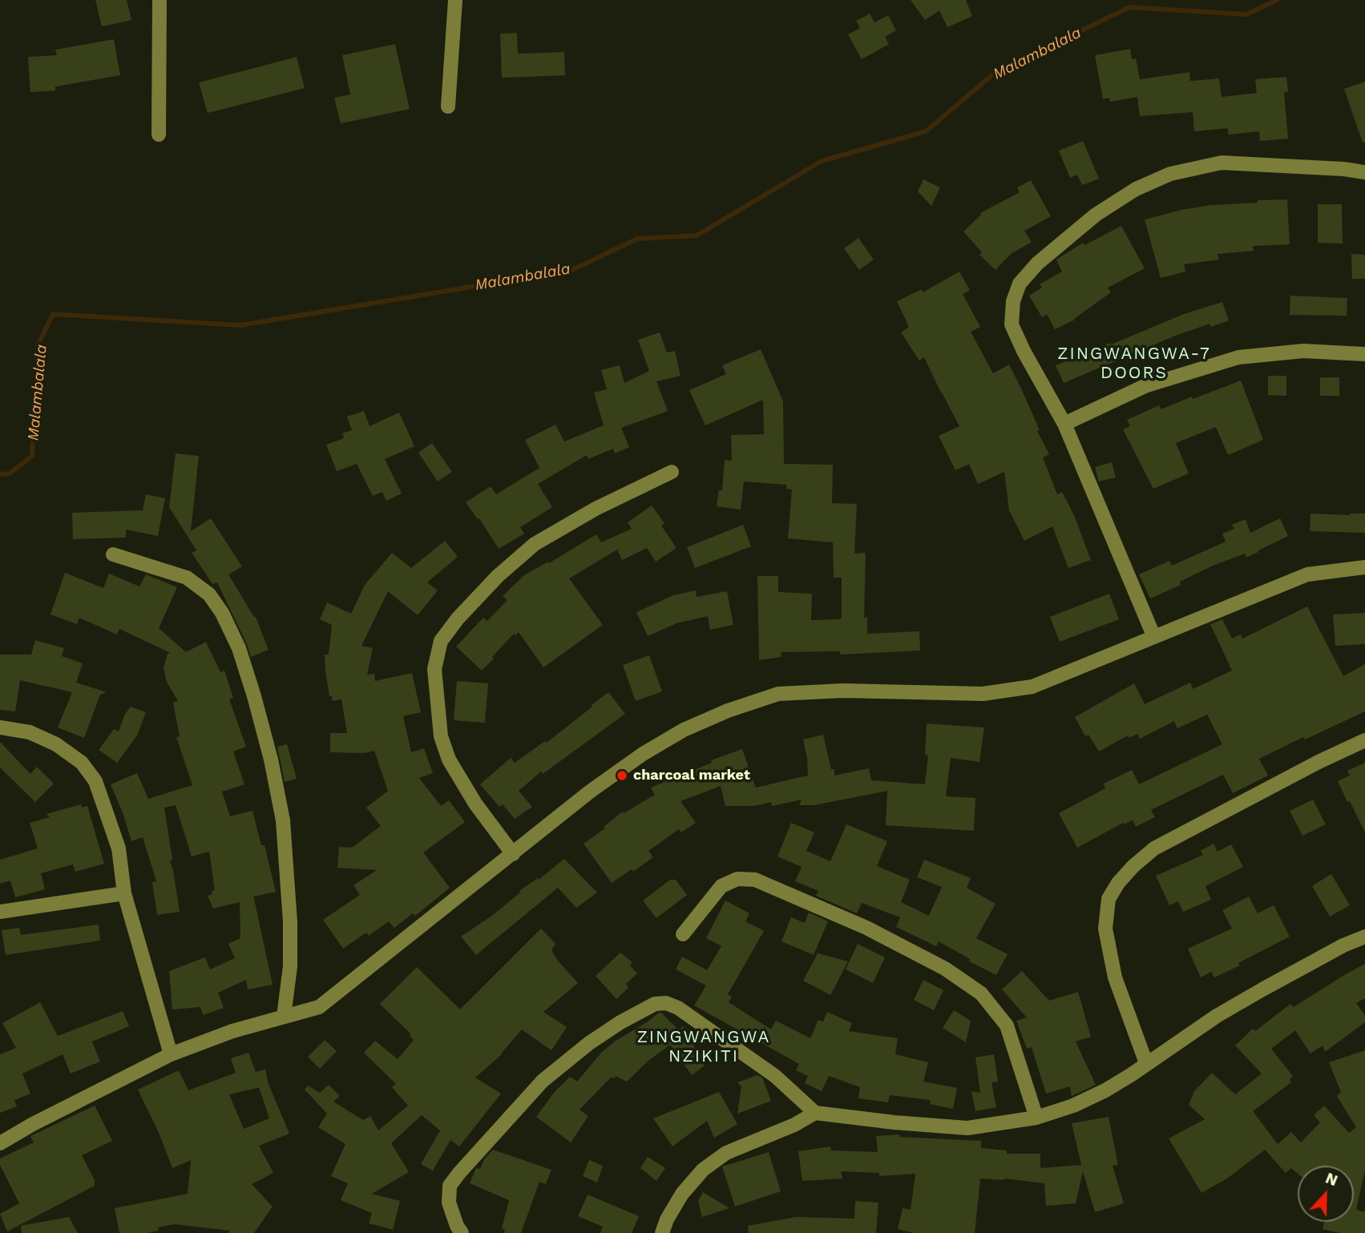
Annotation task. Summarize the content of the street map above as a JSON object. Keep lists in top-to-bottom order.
{
  "districts": ["ZINGWANGWA-7 DOORS", "ZINGWANGWA NZIKITI"],
  "water": ["Malambalala"],
  "places": ["charcoal market"],
  "north": "top"
}
